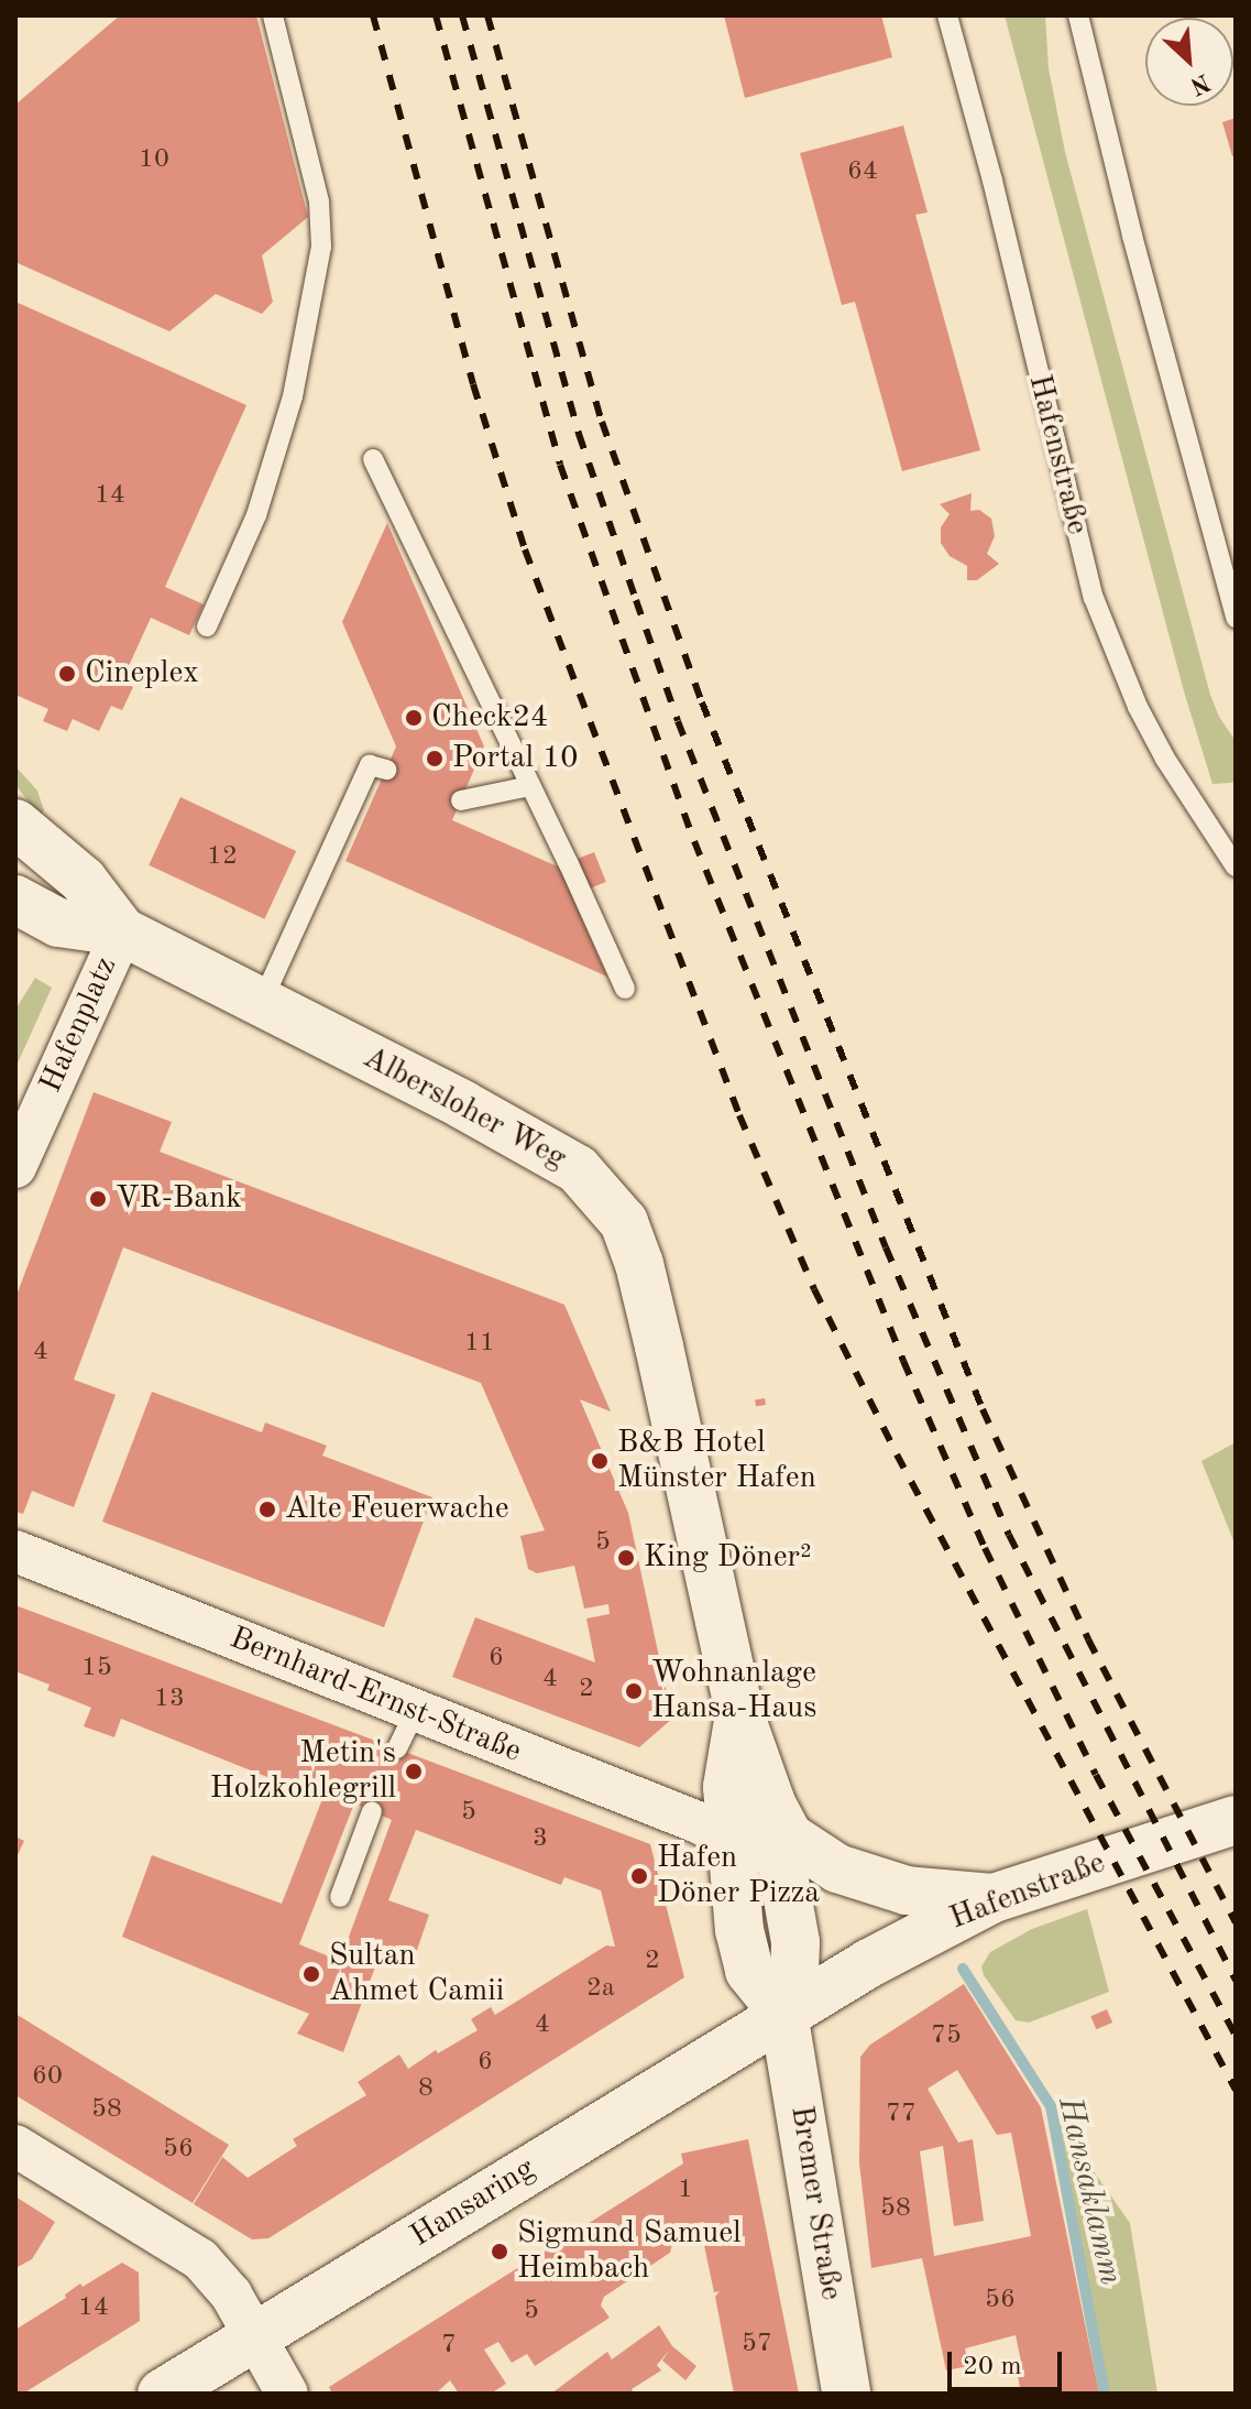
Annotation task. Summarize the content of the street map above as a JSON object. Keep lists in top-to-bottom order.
{
  "streets": {
    "main road": [
      "Hafenstraße",
      "Albersloher Weg",
      "Hansaring",
      "Bremer Straße"
    ],
    "street": ["Hafenplatz", "Bernhard-Ernst-Straße"]
  },
  "crossings": [
    ["Hafenstraße", "Albersloher Weg"],
    ["Hafenstraße", "Hansaring"],
    ["Hafenstraße", "Bremer Straße"],
    ["Hafenplatz", "Albersloher Weg"],
    ["Albersloher Weg", "Bernhard-Ernst-Straße"],
    ["Albersloher Weg", "Hansaring"],
    ["Albersloher Weg", "Bremer Straße"],
    ["Hansaring", "Bremer Straße"]
  ],
  "water": ["Hansaklamm"],
  "places": [
    "Cineplex",
    "Check24",
    "Portal 10",
    "VR-Bank",
    "B&B Hotel Münster Hafen",
    "Alte Feuerwache",
    "King Döner²",
    "Wohnanlage Hansa-Haus",
    "Metin's Holzkohlegrill",
    "Hafen Döner Pizza",
    "Sultan Ahmet Camii",
    "Sigmund Samuel Heimbach"
  ],
  "house_numbers": [
    "10",
    "64",
    "14",
    "12",
    "11",
    "4",
    "5",
    "6",
    "15",
    "4",
    "2",
    "13",
    "5",
    "3",
    "2",
    "2a",
    "4",
    "75",
    "6",
    "60",
    "8",
    "58",
    "77",
    "56",
    "1",
    "58",
    "56",
    "14",
    "5",
    "57",
    "7"
  ],
  "scale_bar": "20 m",
  "north": "bottom right"
}
